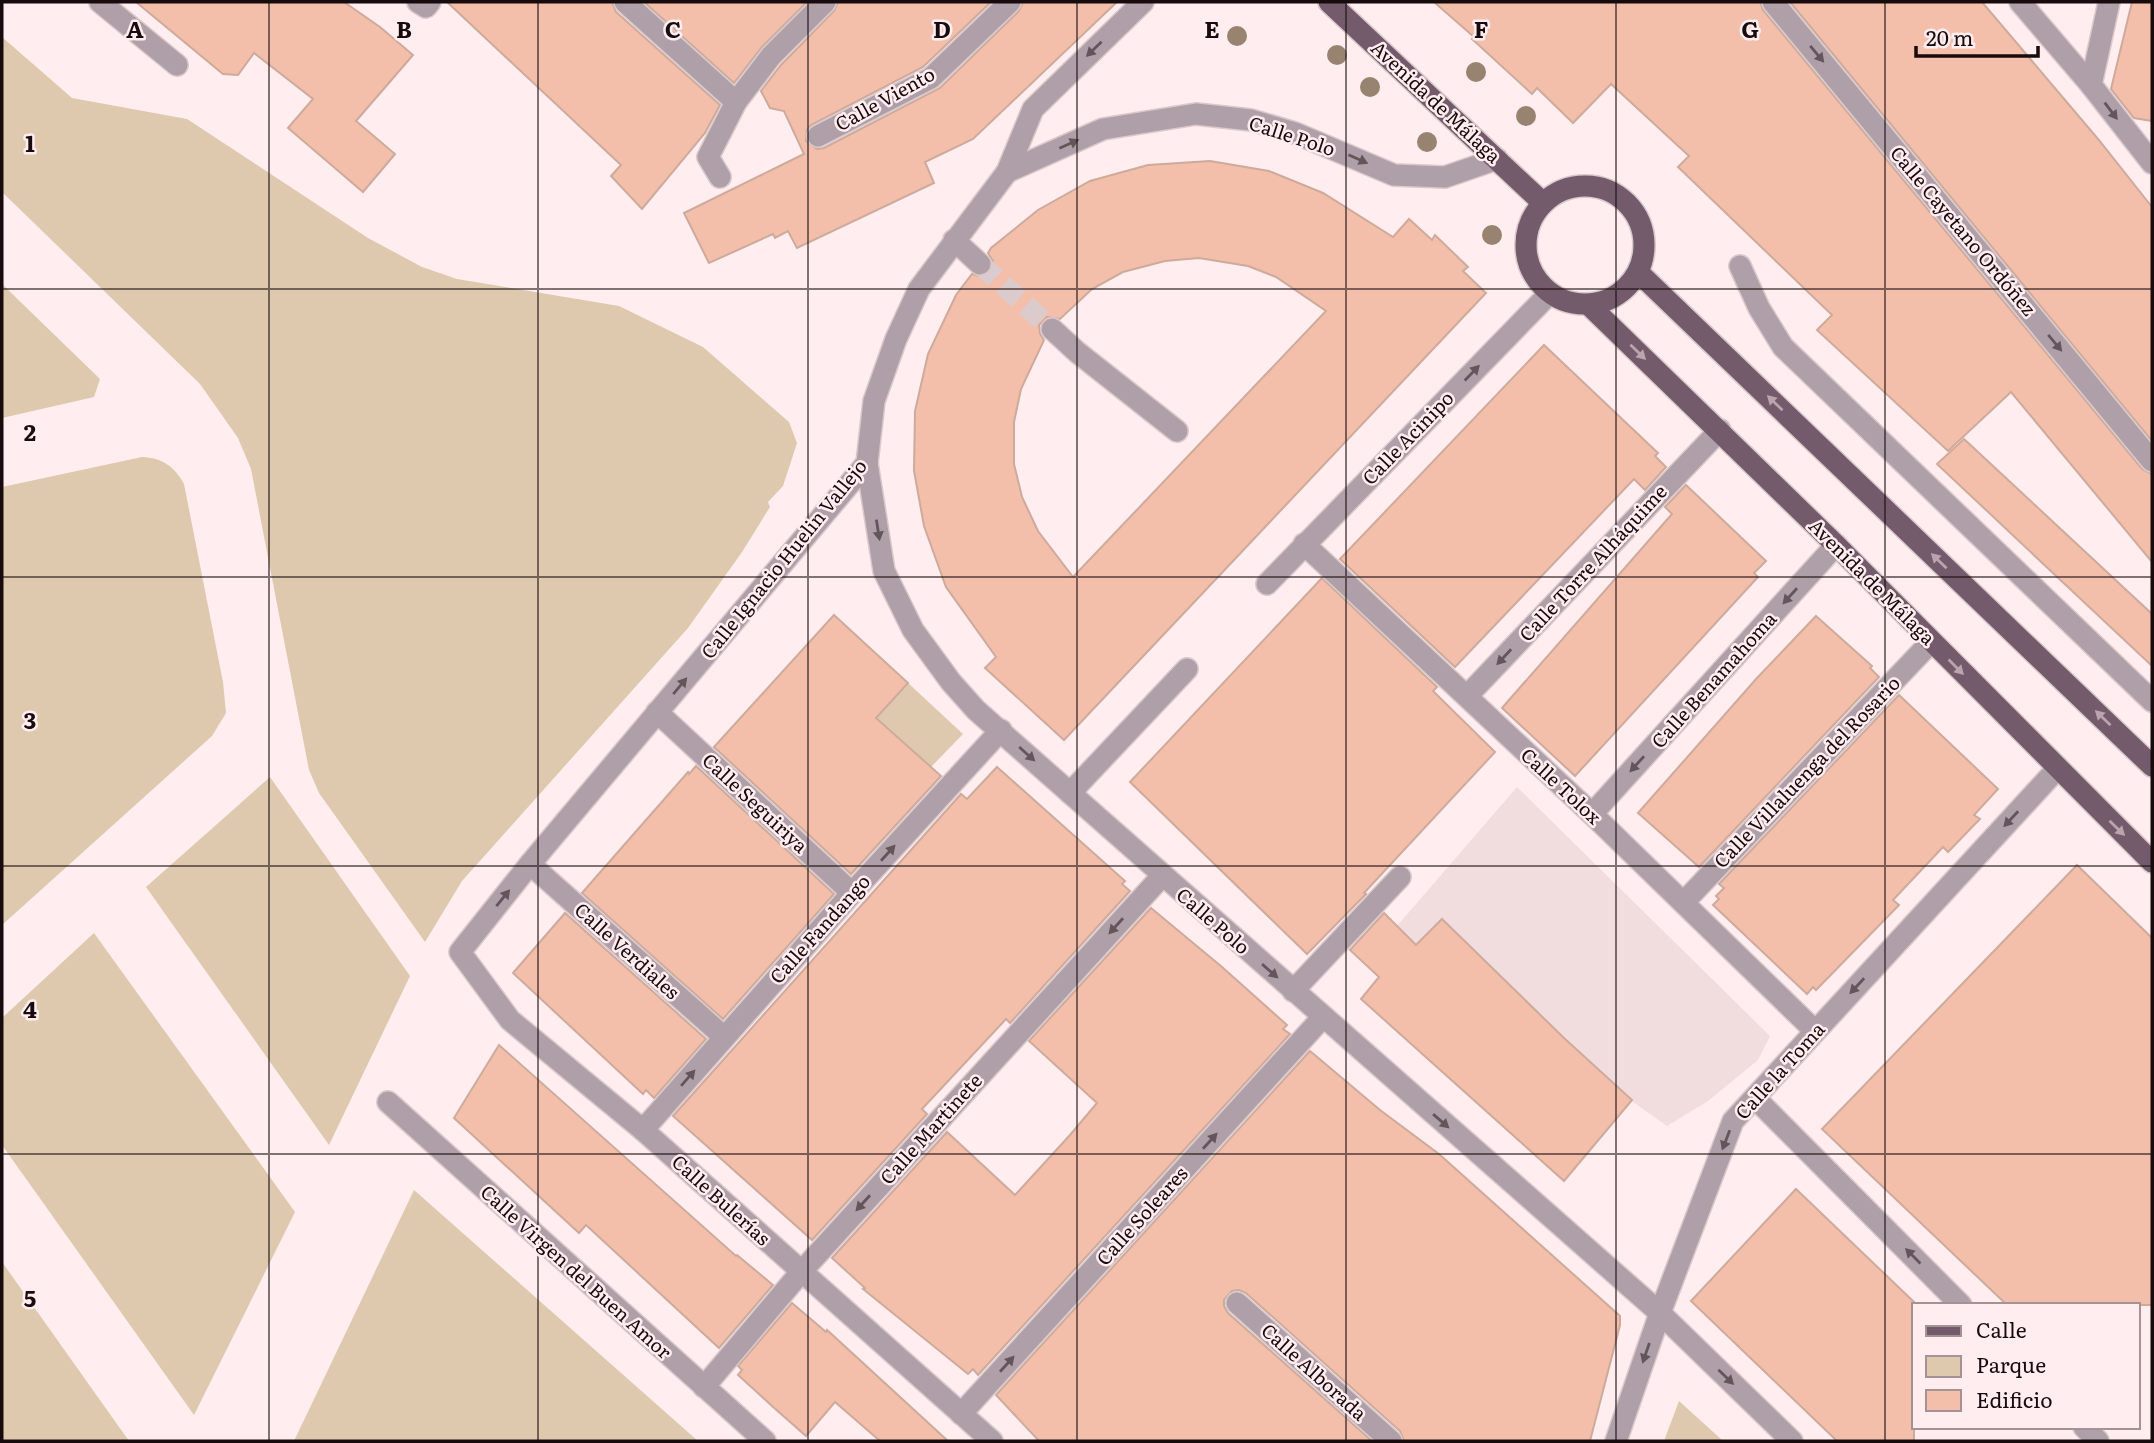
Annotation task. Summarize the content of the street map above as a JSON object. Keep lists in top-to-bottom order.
{
  "streets": {
    "main road": ["Avenida de Málaga"],
    "street": [
      "Calle Viento",
      "Calle Polo",
      "Calle Cayetano Ordóñez",
      "Calle Acinipo",
      "Calle Ignacio Huelin Vallejo",
      "Calle Torre Alháquime",
      "Calle Benamahoma",
      "Calle Villaluenga del Rosario",
      "Calle Tolox",
      "Calle Seguiriya",
      "Calle Fandango",
      "Calle Verdiales",
      "Calle la Toma",
      "Calle Martinete",
      "Calle Bulerías",
      "Calle Soleares",
      "Calle Virgen del Buen Amor",
      "Calle Alborada"
    ]
  },
  "crossings": [
    ["Avenida de Málaga", "Calle Polo"],
    ["Avenida de Málaga", "Calle Acinipo"],
    ["Avenida de Málaga", "Calle Torre Alháquime"],
    ["Avenida de Málaga", "Calle Benamahoma"],
    ["Avenida de Málaga", "Calle Villaluenga del Rosario"],
    ["Avenida de Málaga", "Calle la Toma"],
    ["Calle Polo", "Calle Ignacio Huelin Vallejo"],
    ["Calle Polo", "Calle Fandango"],
    ["Calle Polo", "Calle la Toma"],
    ["Calle Polo", "Calle Martinete"],
    ["Calle Polo", "Calle Soleares"],
    ["Calle Acinipo", "Calle Tolox"],
    ["Calle Ignacio Huelin Vallejo", "Calle Seguiriya"],
    ["Calle Ignacio Huelin Vallejo", "Calle Verdiales"],
    ["Calle Ignacio Huelin Vallejo", "Calle Bulerías"],
    ["Calle Torre Alháquime", "Calle Tolox"],
    ["Calle Benamahoma", "Calle Tolox"],
    ["Calle Villaluenga del Rosario", "Calle Tolox"],
    ["Calle Tolox", "Calle la Toma"],
    ["Calle Seguiriya", "Calle Fandango"],
    ["Calle Fandango", "Calle Verdiales"],
    ["Calle Fandango", "Calle Bulerías"],
    ["Calle Martinete", "Calle Bulerías"],
    ["Calle Martinete", "Calle Virgen del Buen Amor"],
    ["Calle Bulerías", "Calle Soleares"]
  ],
  "one_way": [
    "Calle Polo",
    "Calle Cayetano Ordóñez",
    "Calle Acinipo",
    "Calle Torre Alháquime",
    "Calle Benamahoma",
    "Calle Fandango",
    "Calle la Toma",
    "Calle Martinete",
    "Calle Soleares"
  ],
  "legend": ["Calle", "Parque", "Edificio"],
  "scale_bar": "20 m",
  "grid": {
    "columns": [
      "A",
      "B",
      "C",
      "D",
      "E",
      "F",
      "G"
    ],
    "rows": [
      "1",
      "2",
      "3",
      "4",
      "5"
    ]
  }
}
